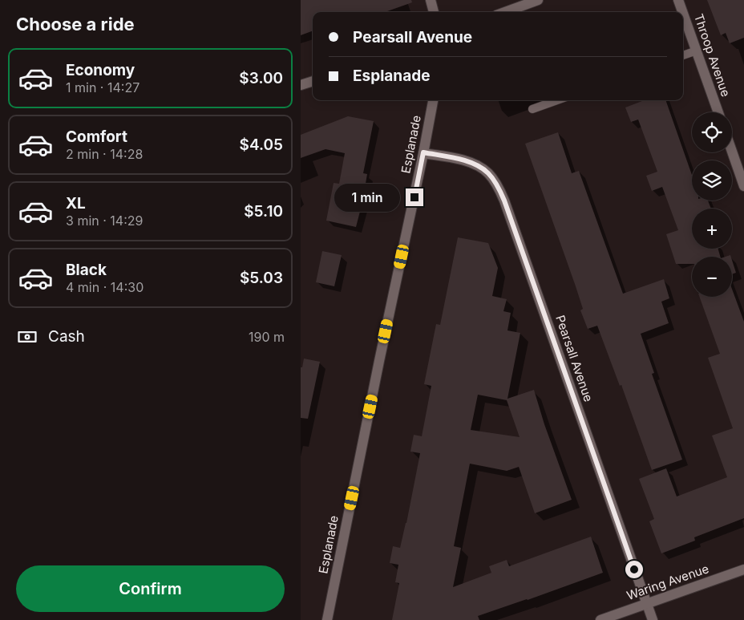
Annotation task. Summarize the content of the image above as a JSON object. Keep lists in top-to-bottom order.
{
  "streets": {
    "street": [
      "Throop Avenue",
      "Esplanade",
      "Pearsall Avenue",
      "Waring Avenue"
    ]
  },
  "crossings": [
    ["Esplanade", "Pearsall Avenue"],
    ["Pearsall Avenue", "Waring Avenue"]
  ],
  "page": {
    "heading": "Choose a ride",
    "banner": ["Pearsall Avenue", "Esplanade"],
    "list": [
      {
        "name": "Economy",
        "note": "1 min · 14:27",
        "value": "$3.00"
      },
      {
        "name": "Comfort",
        "note": "2 min · 14:28",
        "value": "$4.05"
      },
      {
        "name": "XL",
        "note": "3 min · 14:29",
        "value": "$5.10"
      },
      {
        "name": "Black",
        "note": "4 min · 14:30",
        "value": "$5.03"
      }
    ],
    "map_buttons": ["+", "−"],
    "bubble": "1 min",
    "pay": ["Cash", "190 m"],
    "buttons": "Confirm"
  }
}
